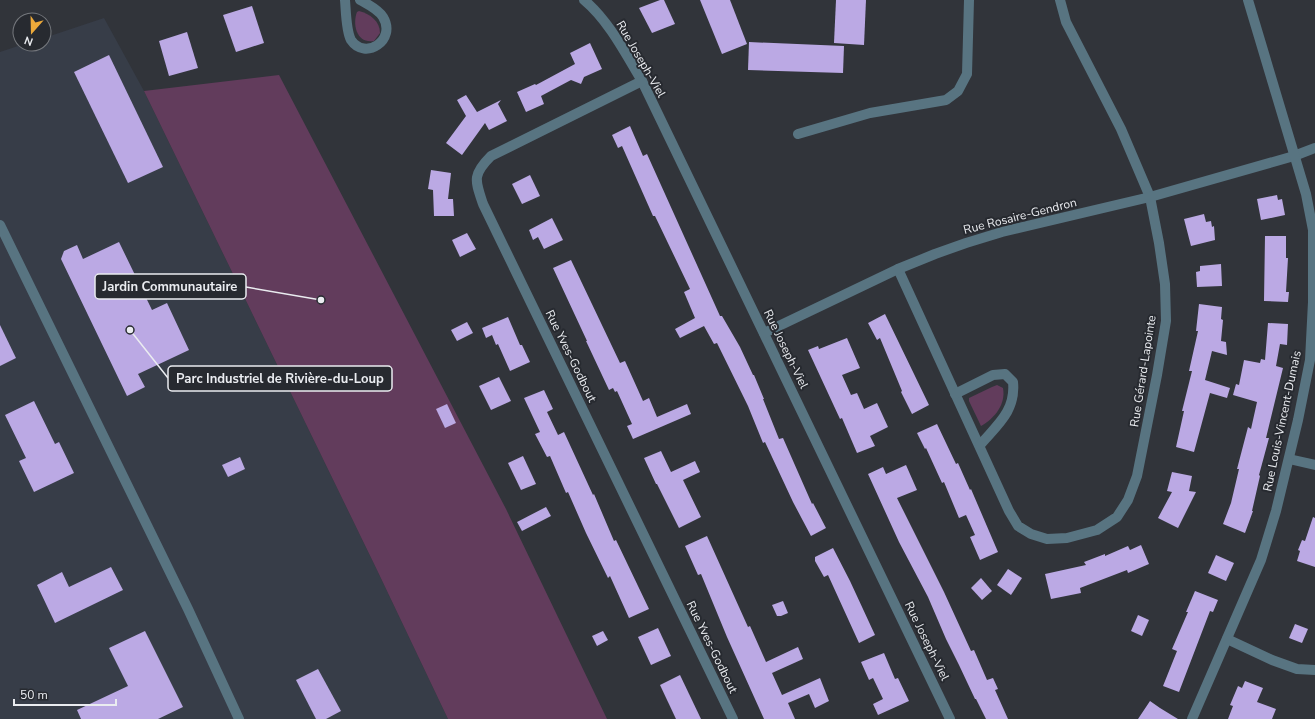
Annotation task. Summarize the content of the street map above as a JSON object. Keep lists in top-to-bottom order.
{
  "streets": {
    "street": [
      "Rue Joseph-Viel",
      "Rue Rosaire-Gendron",
      "Rue Yves-Godbout",
      "Rue Gérard-Lapointe",
      "Rue Louis-Vincent-Dumais"
    ]
  },
  "crossings": [
    ["Rue Joseph-Viel", "Rue Rosaire-Gendron"],
    ["Rue Joseph-Viel", "Rue Yves-Godbout"],
    ["Rue Rosaire-Gendron", "Rue Gérard-Lapointe"],
    ["Rue Rosaire-Gendron", "Rue Louis-Vincent-Dumais"]
  ],
  "places": ["Jardin Communautaire", "Parc Industriel de Rivière-du-Loup"],
  "scale_bar": "50 m",
  "north": "bottom"
}
